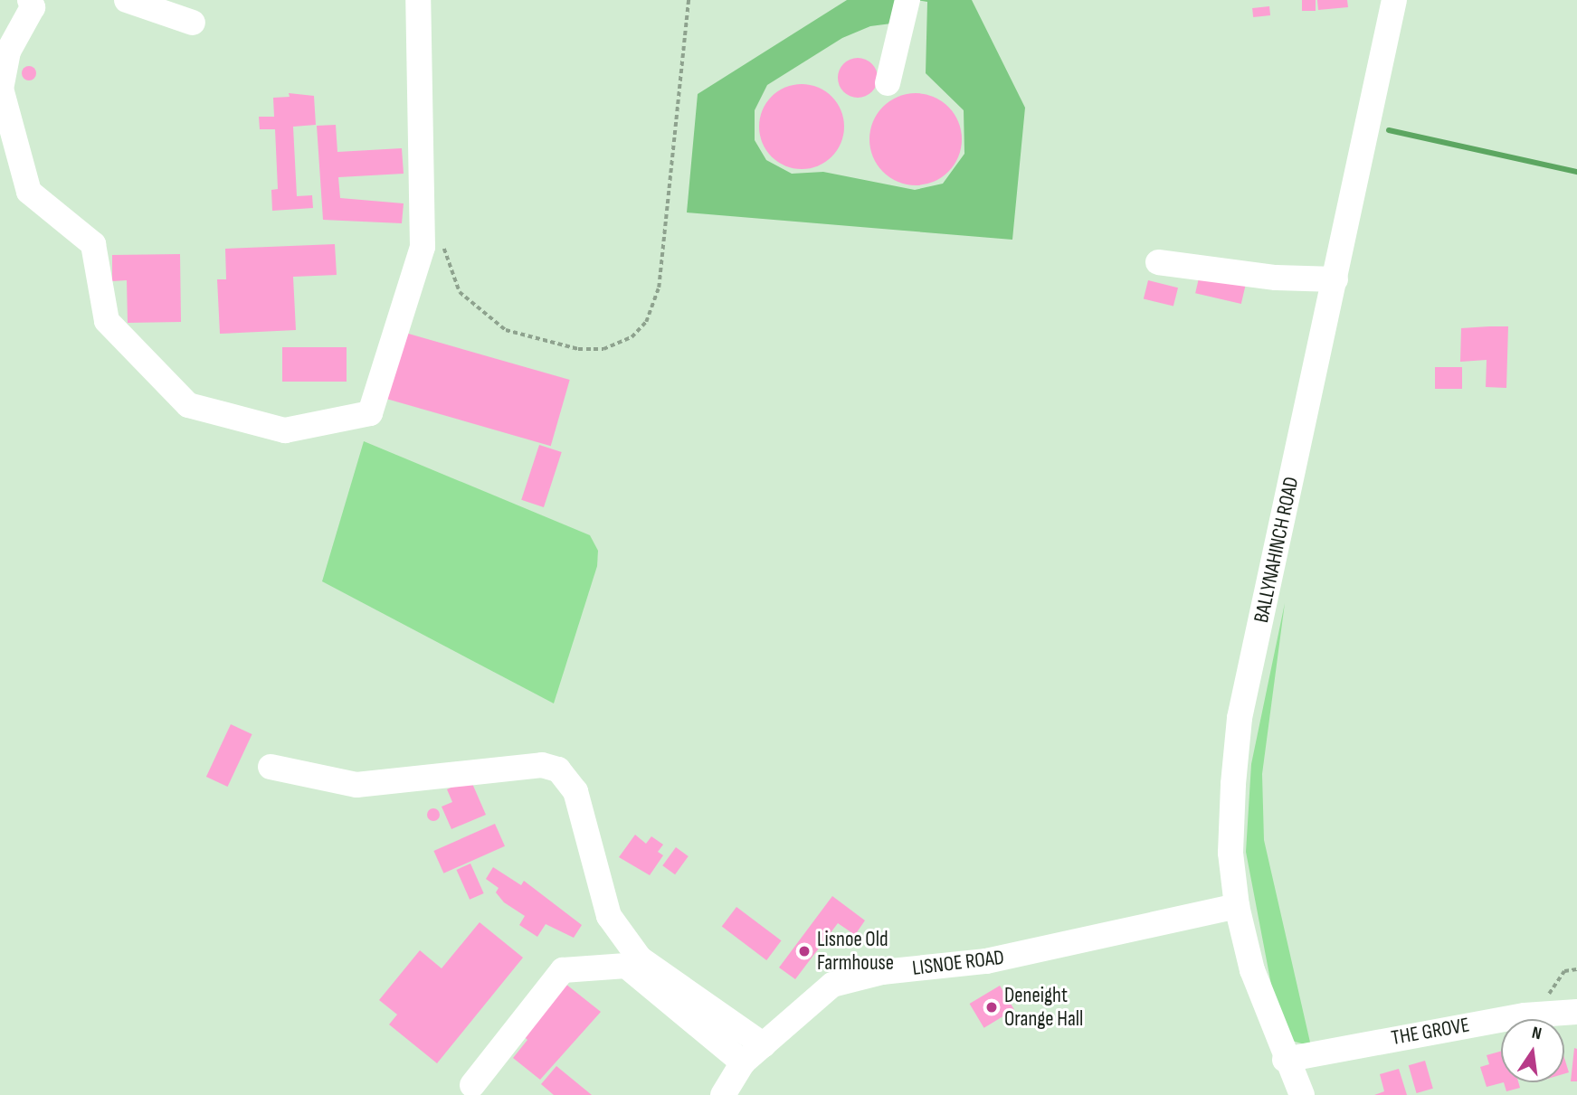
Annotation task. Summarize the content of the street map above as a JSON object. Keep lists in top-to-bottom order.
{
  "streets": {
    "street": ["BALLYNAHINCH ROAD", "LISNOE ROAD", "THE GROVE"]
  },
  "crossings": [
    ["BALLYNAHINCH ROAD", "LISNOE ROAD"],
    ["BALLYNAHINCH ROAD", "THE GROVE"]
  ],
  "places": ["Lisnoe Old Farmhouse", "Deneight Orange Hall"],
  "north": "top"
}
